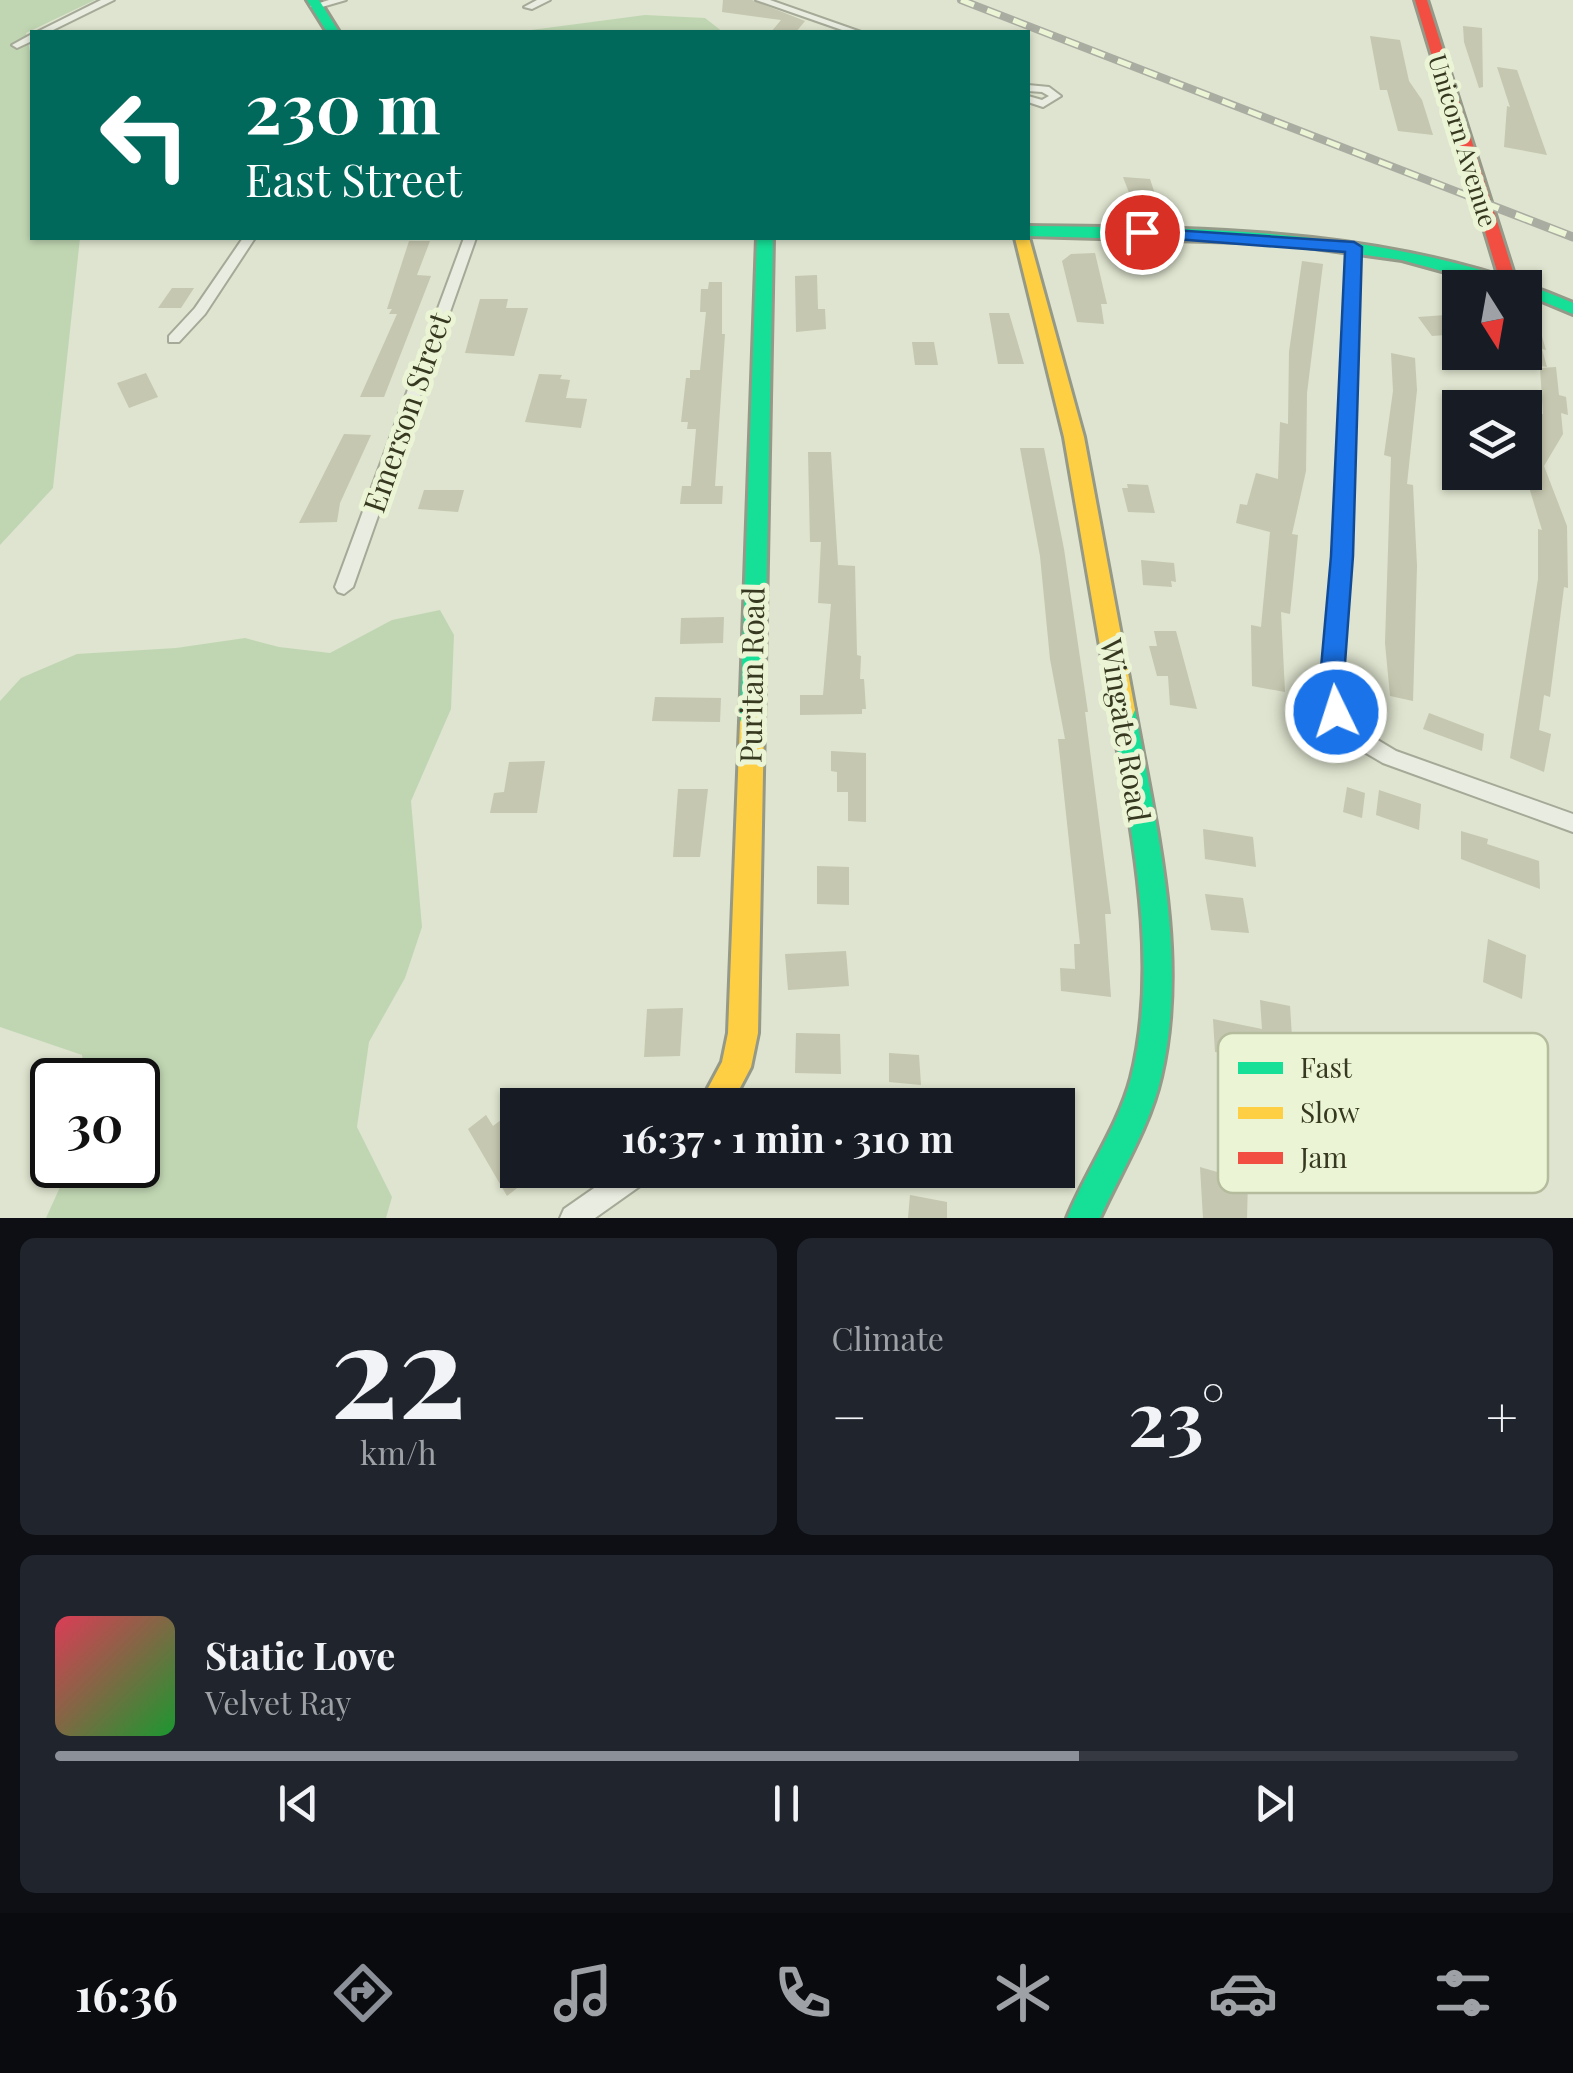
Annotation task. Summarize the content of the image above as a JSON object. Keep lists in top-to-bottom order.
{
  "streets": {
    "street": [
      "Unicorn Avenue",
      "Emerson Street",
      "Puritan Road",
      "Wingate Road"
    ]
  },
  "legend": ["Fast", "Slow", "Jam"],
  "north": "bottom",
  "page": {
    "turn": ["230 m", "East Street"],
    "limit": "30",
    "trip": "16:37 · 1 min · 310 m",
    "tile": [
      ["22", "km/h"],
      "Climate"
    ],
    "heat": ["−", "23°", "+"],
    "song": ["Static Love", "Velvet Ray"],
    "tabs": "16:36"
  }
}
